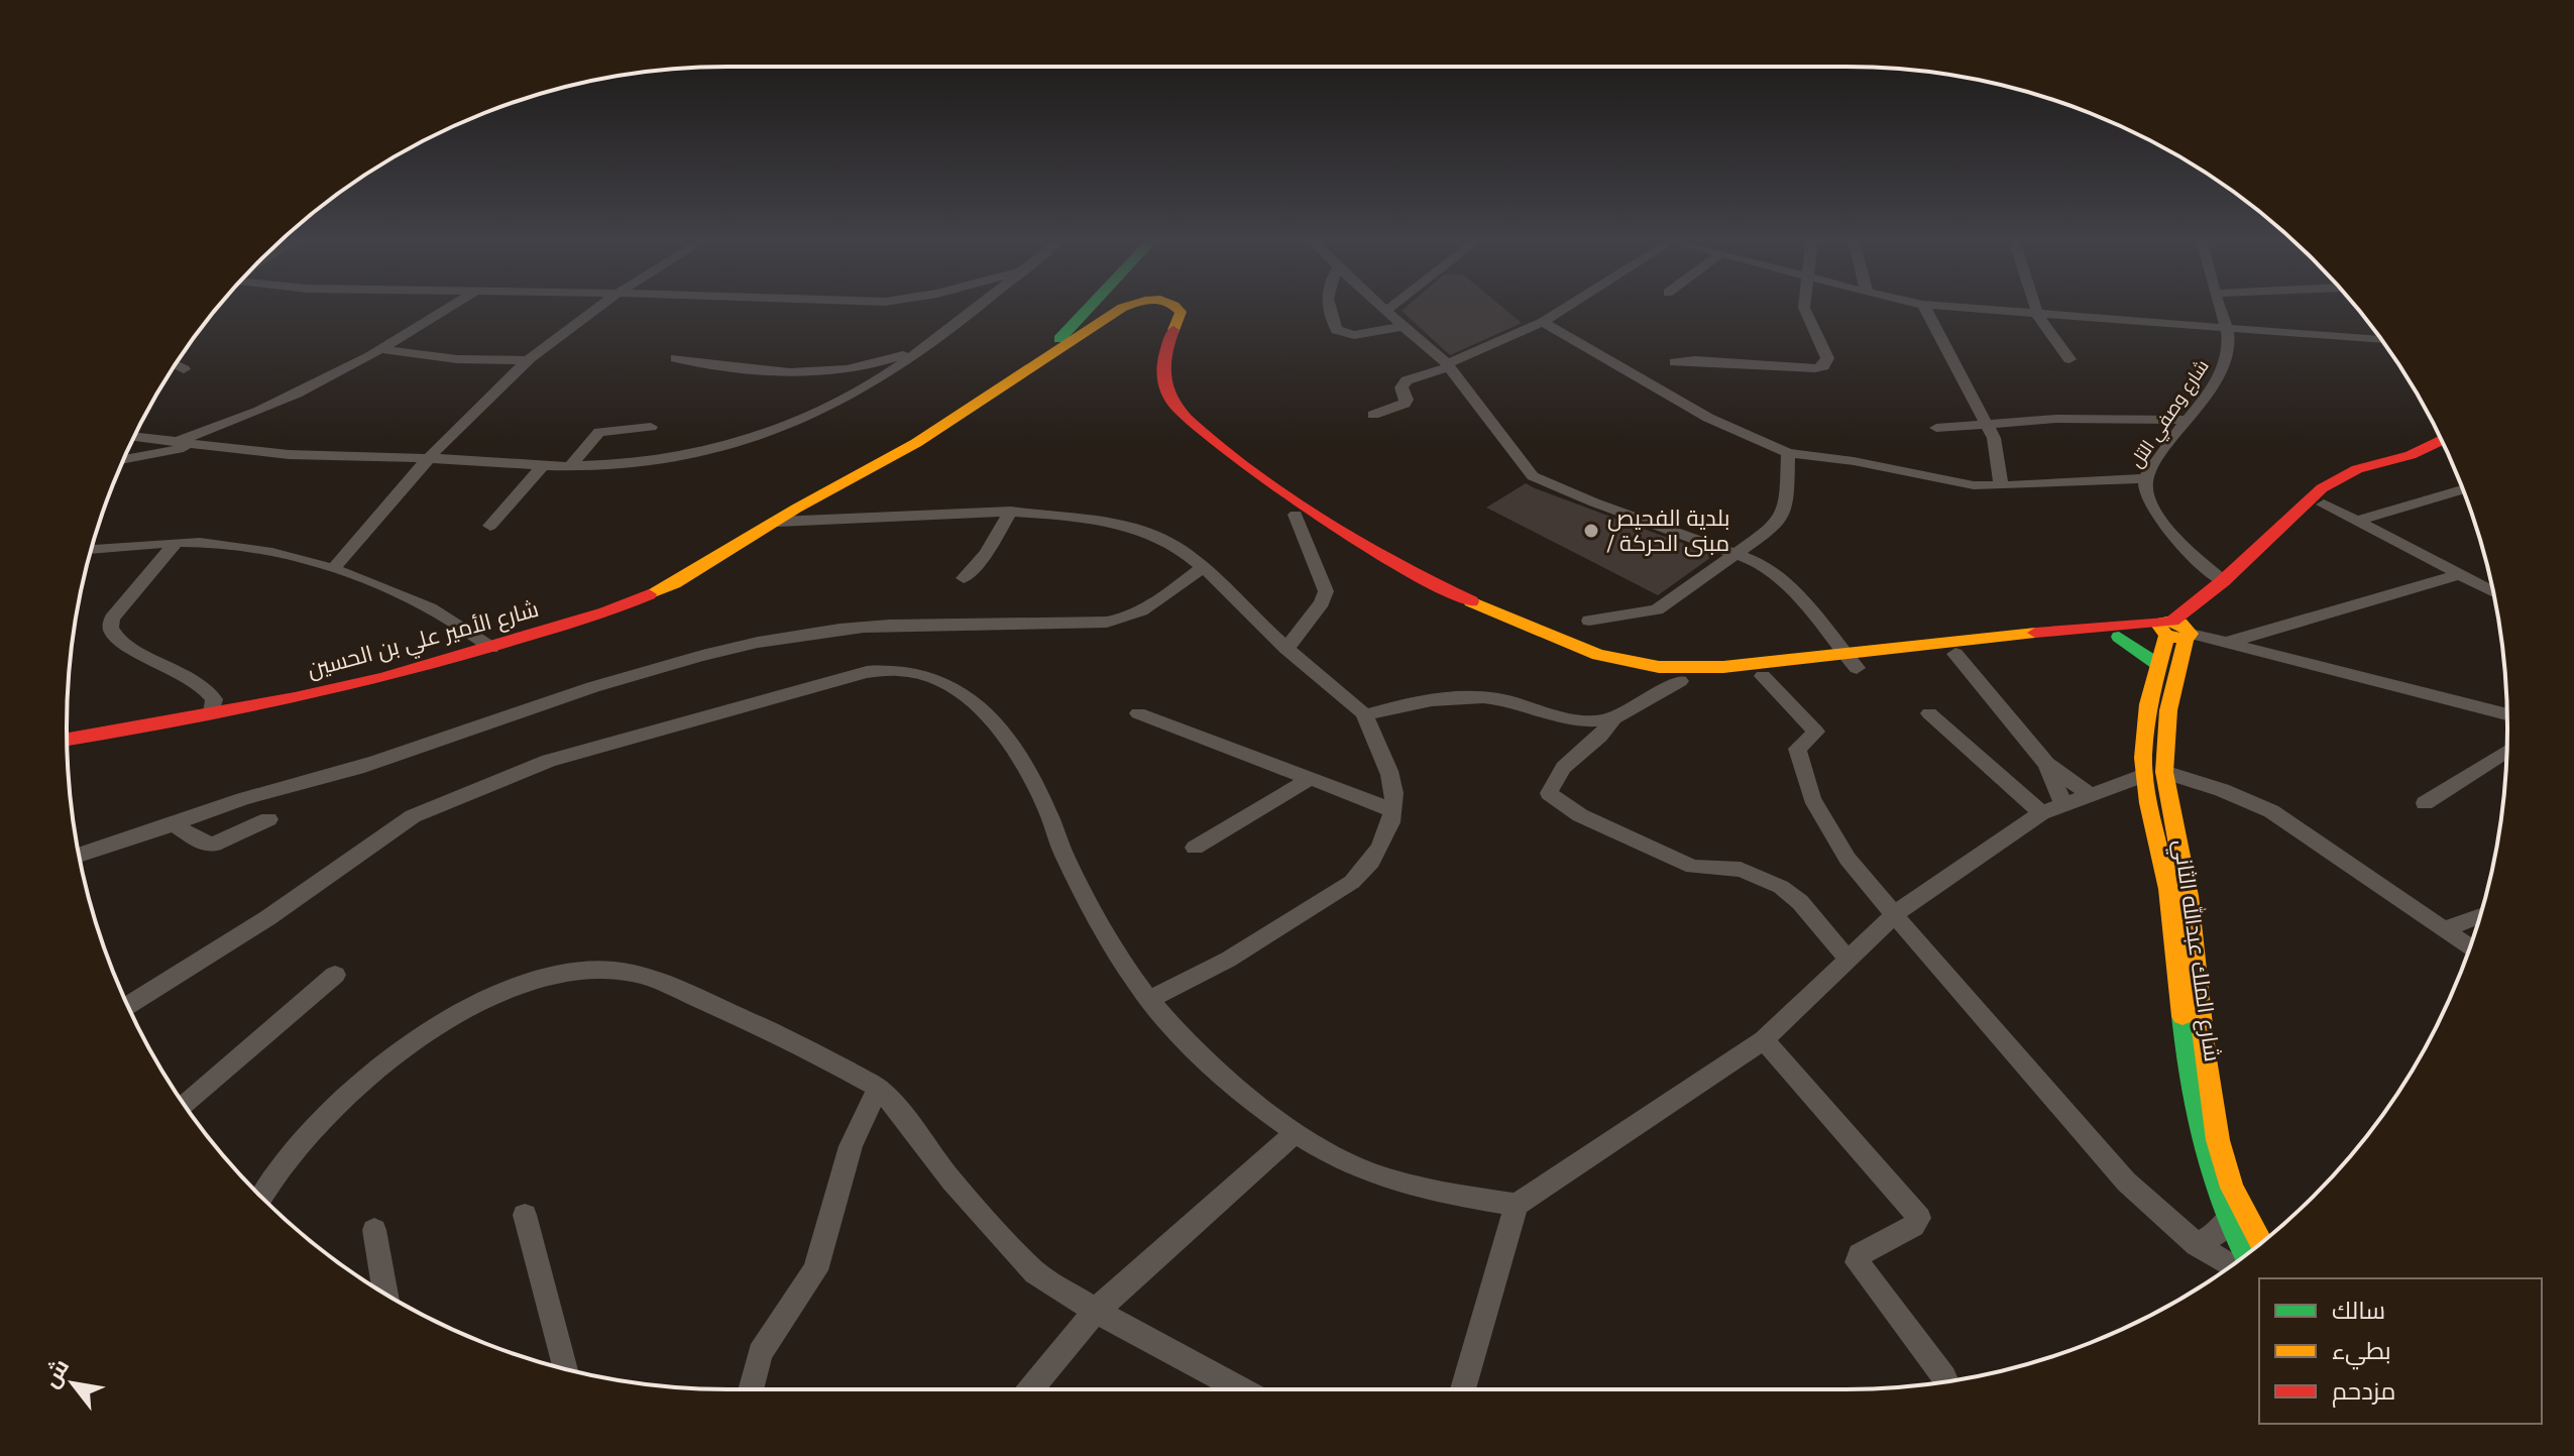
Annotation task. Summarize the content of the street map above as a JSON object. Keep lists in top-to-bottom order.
{
  "streets": {
    "street": ["شارع وصفي التل", "شارع الأمير علي بن الحسين", "شارع الملك عبدالله الثاني"]
  },
  "places": ["بلدية الفحيص / مبنى الحركة"],
  "legend": ["سالك", "بطيء", "مزدحم"],
  "north": "top left"
}
